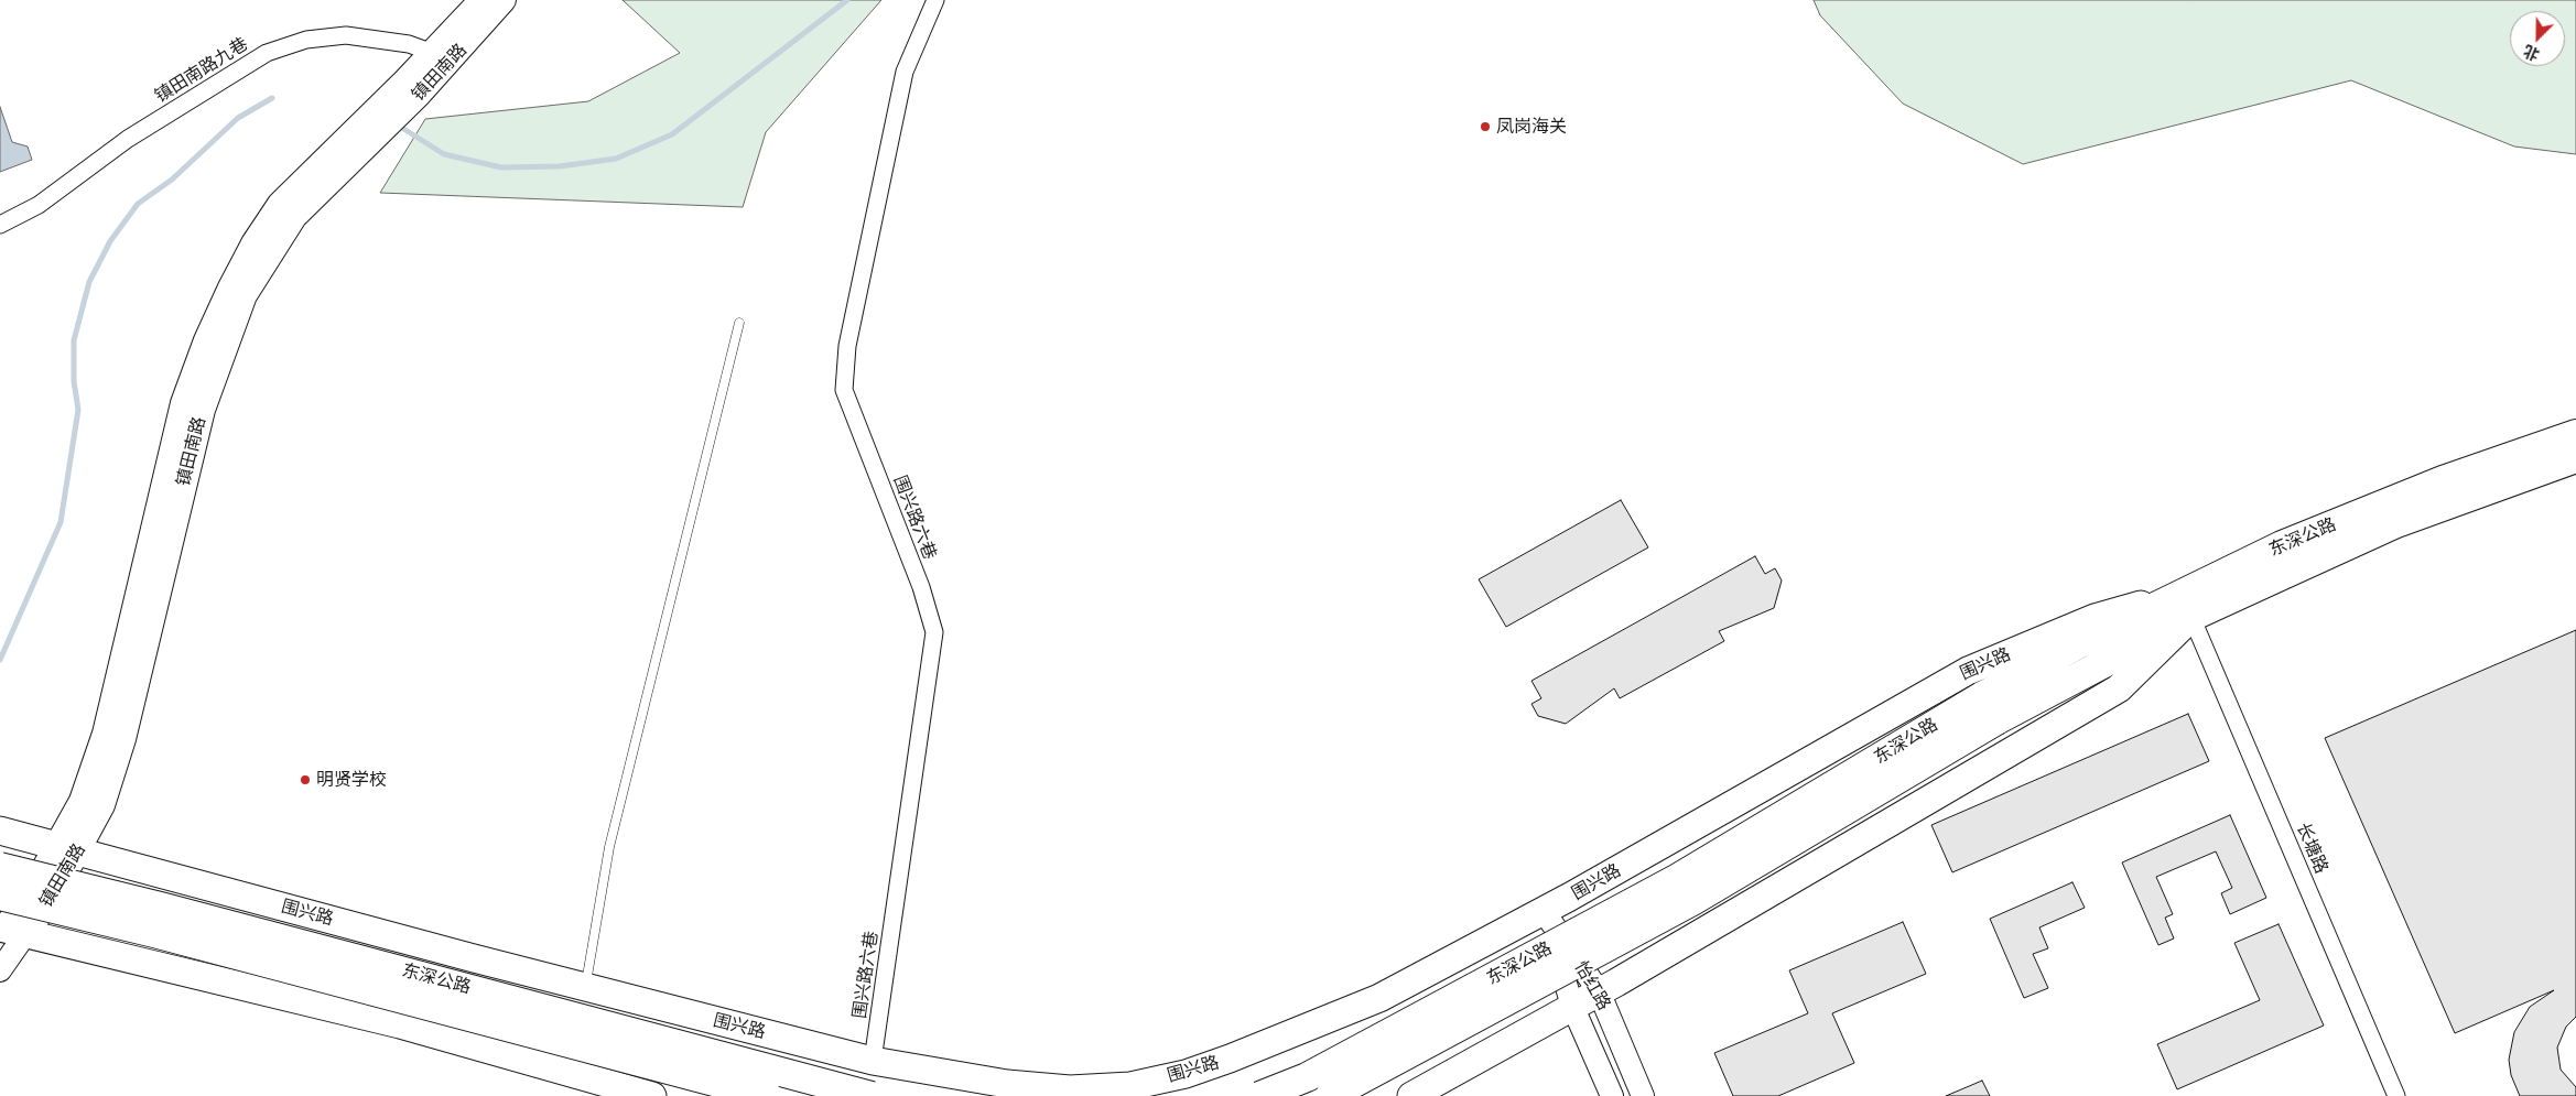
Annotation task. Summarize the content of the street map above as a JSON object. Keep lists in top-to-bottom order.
{
  "streets": {
    "highway": ["东深公路"],
    "main road": ["镇田南路", "围兴路"],
    "street": [
      "镇田南路九巷",
      "围兴路六巷",
      "长塘路",
      "怡红路"
    ]
  },
  "crossings": [
    ["镇田南路九巷", "镇田南路"],
    ["镇田南路", "围兴路"],
    ["围兴路六巷", "围兴路"],
    ["东深公路", "围兴路"],
    ["东深公路", "长塘路"],
    ["围兴路", "长塘路"],
    ["围兴路", "怡红路"]
  ],
  "places": ["凤岗海关", "明贤学校"],
  "north": "bottom left"
}
